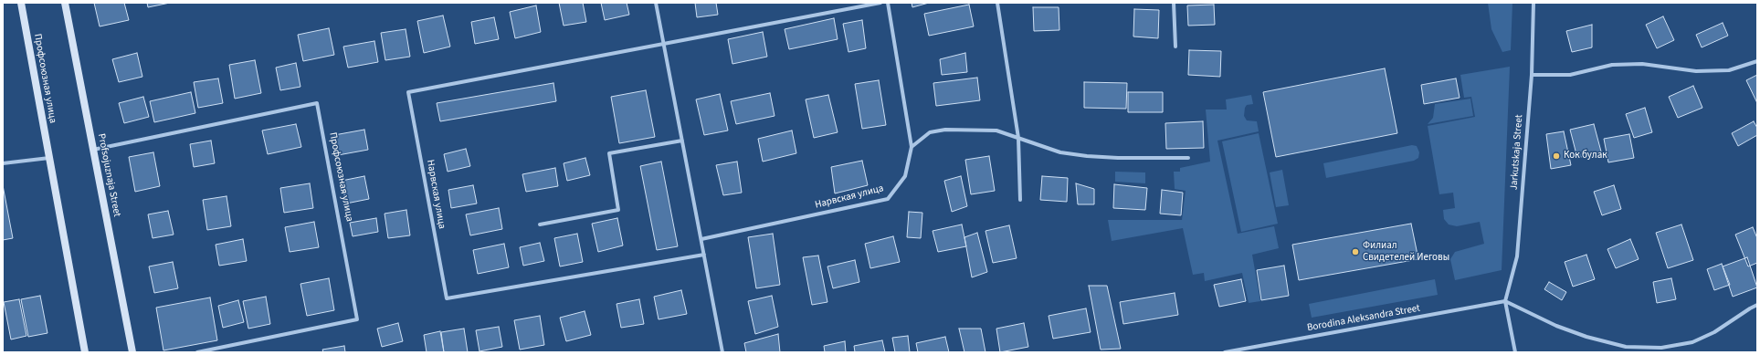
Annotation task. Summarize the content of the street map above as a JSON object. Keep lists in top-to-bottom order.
{
  "streets": {
    "street": [
      "Профсоюзная улица",
      "Jarkutskaja Street",
      "Profsojuznaja Street",
      "Нарвская улица",
      "Borodina Aleksandra Street"
    ]
  },
  "crossings": [
    ["Профсоюзная улица", "Profsojuznaja Street"],
    ["Jarkutskaja Street", "Borodina Aleksandra Street"]
  ],
  "places": ["Кок булак", "Филиал Свидетелей Иеговы"]
}
